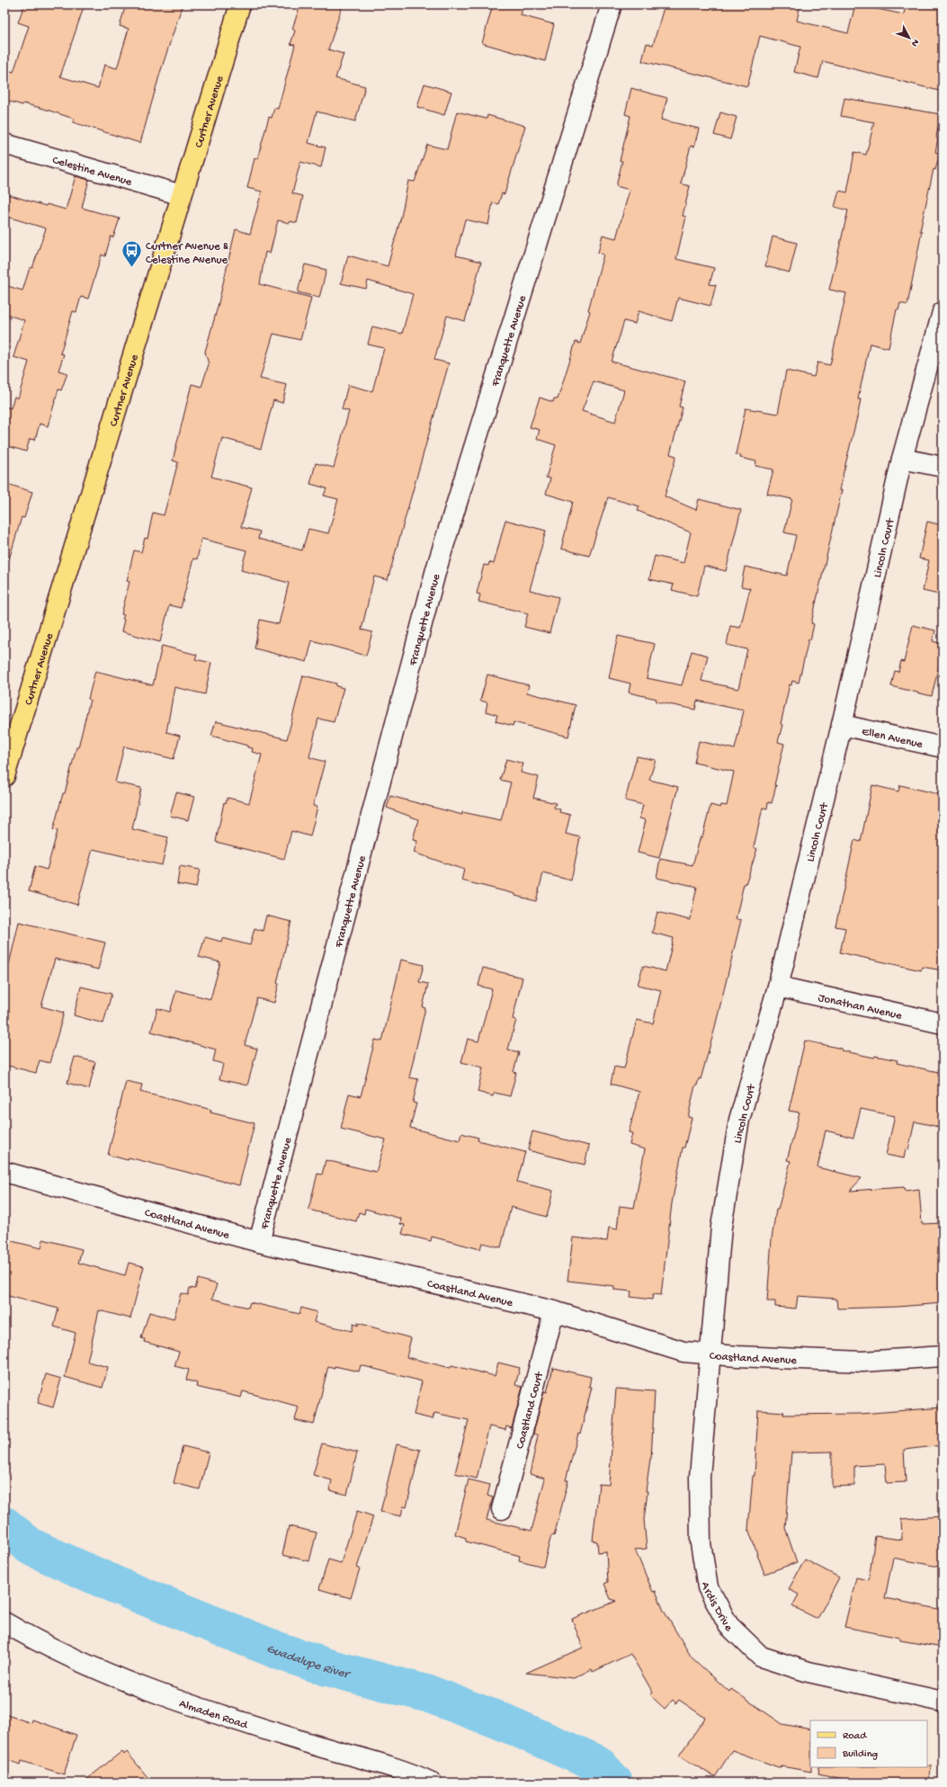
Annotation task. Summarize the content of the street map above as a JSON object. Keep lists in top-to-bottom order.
{
  "streets": {
    "main road": ["Curtner Avenue"],
    "street": [
      "Celestine Avenue",
      "Franquette Avenue",
      "Lincoln Court",
      "Ellen Avenue",
      "Jonathan Avenue",
      "Coastland Avenue",
      "Coastland Court",
      "Ardis Drive",
      "Almaden Road"
    ]
  },
  "crossings": [
    ["Curtner Avenue", "Celestine Avenue"],
    ["Franquette Avenue", "Coastland Avenue"],
    ["Lincoln Court", "Ellen Avenue"],
    ["Lincoln Court", "Jonathan Avenue"],
    ["Lincoln Court", "Coastland Avenue"],
    ["Lincoln Court", "Ardis Drive"],
    ["Coastland Avenue", "Coastland Court"],
    ["Coastland Avenue", "Ardis Drive"]
  ],
  "water": ["Guadalupe River"],
  "places": {
    "bus stop": ["Curtner Avenue & Celestine Avenue"]
  },
  "legend": ["Road", "Building"],
  "north": "bottom right"
}
